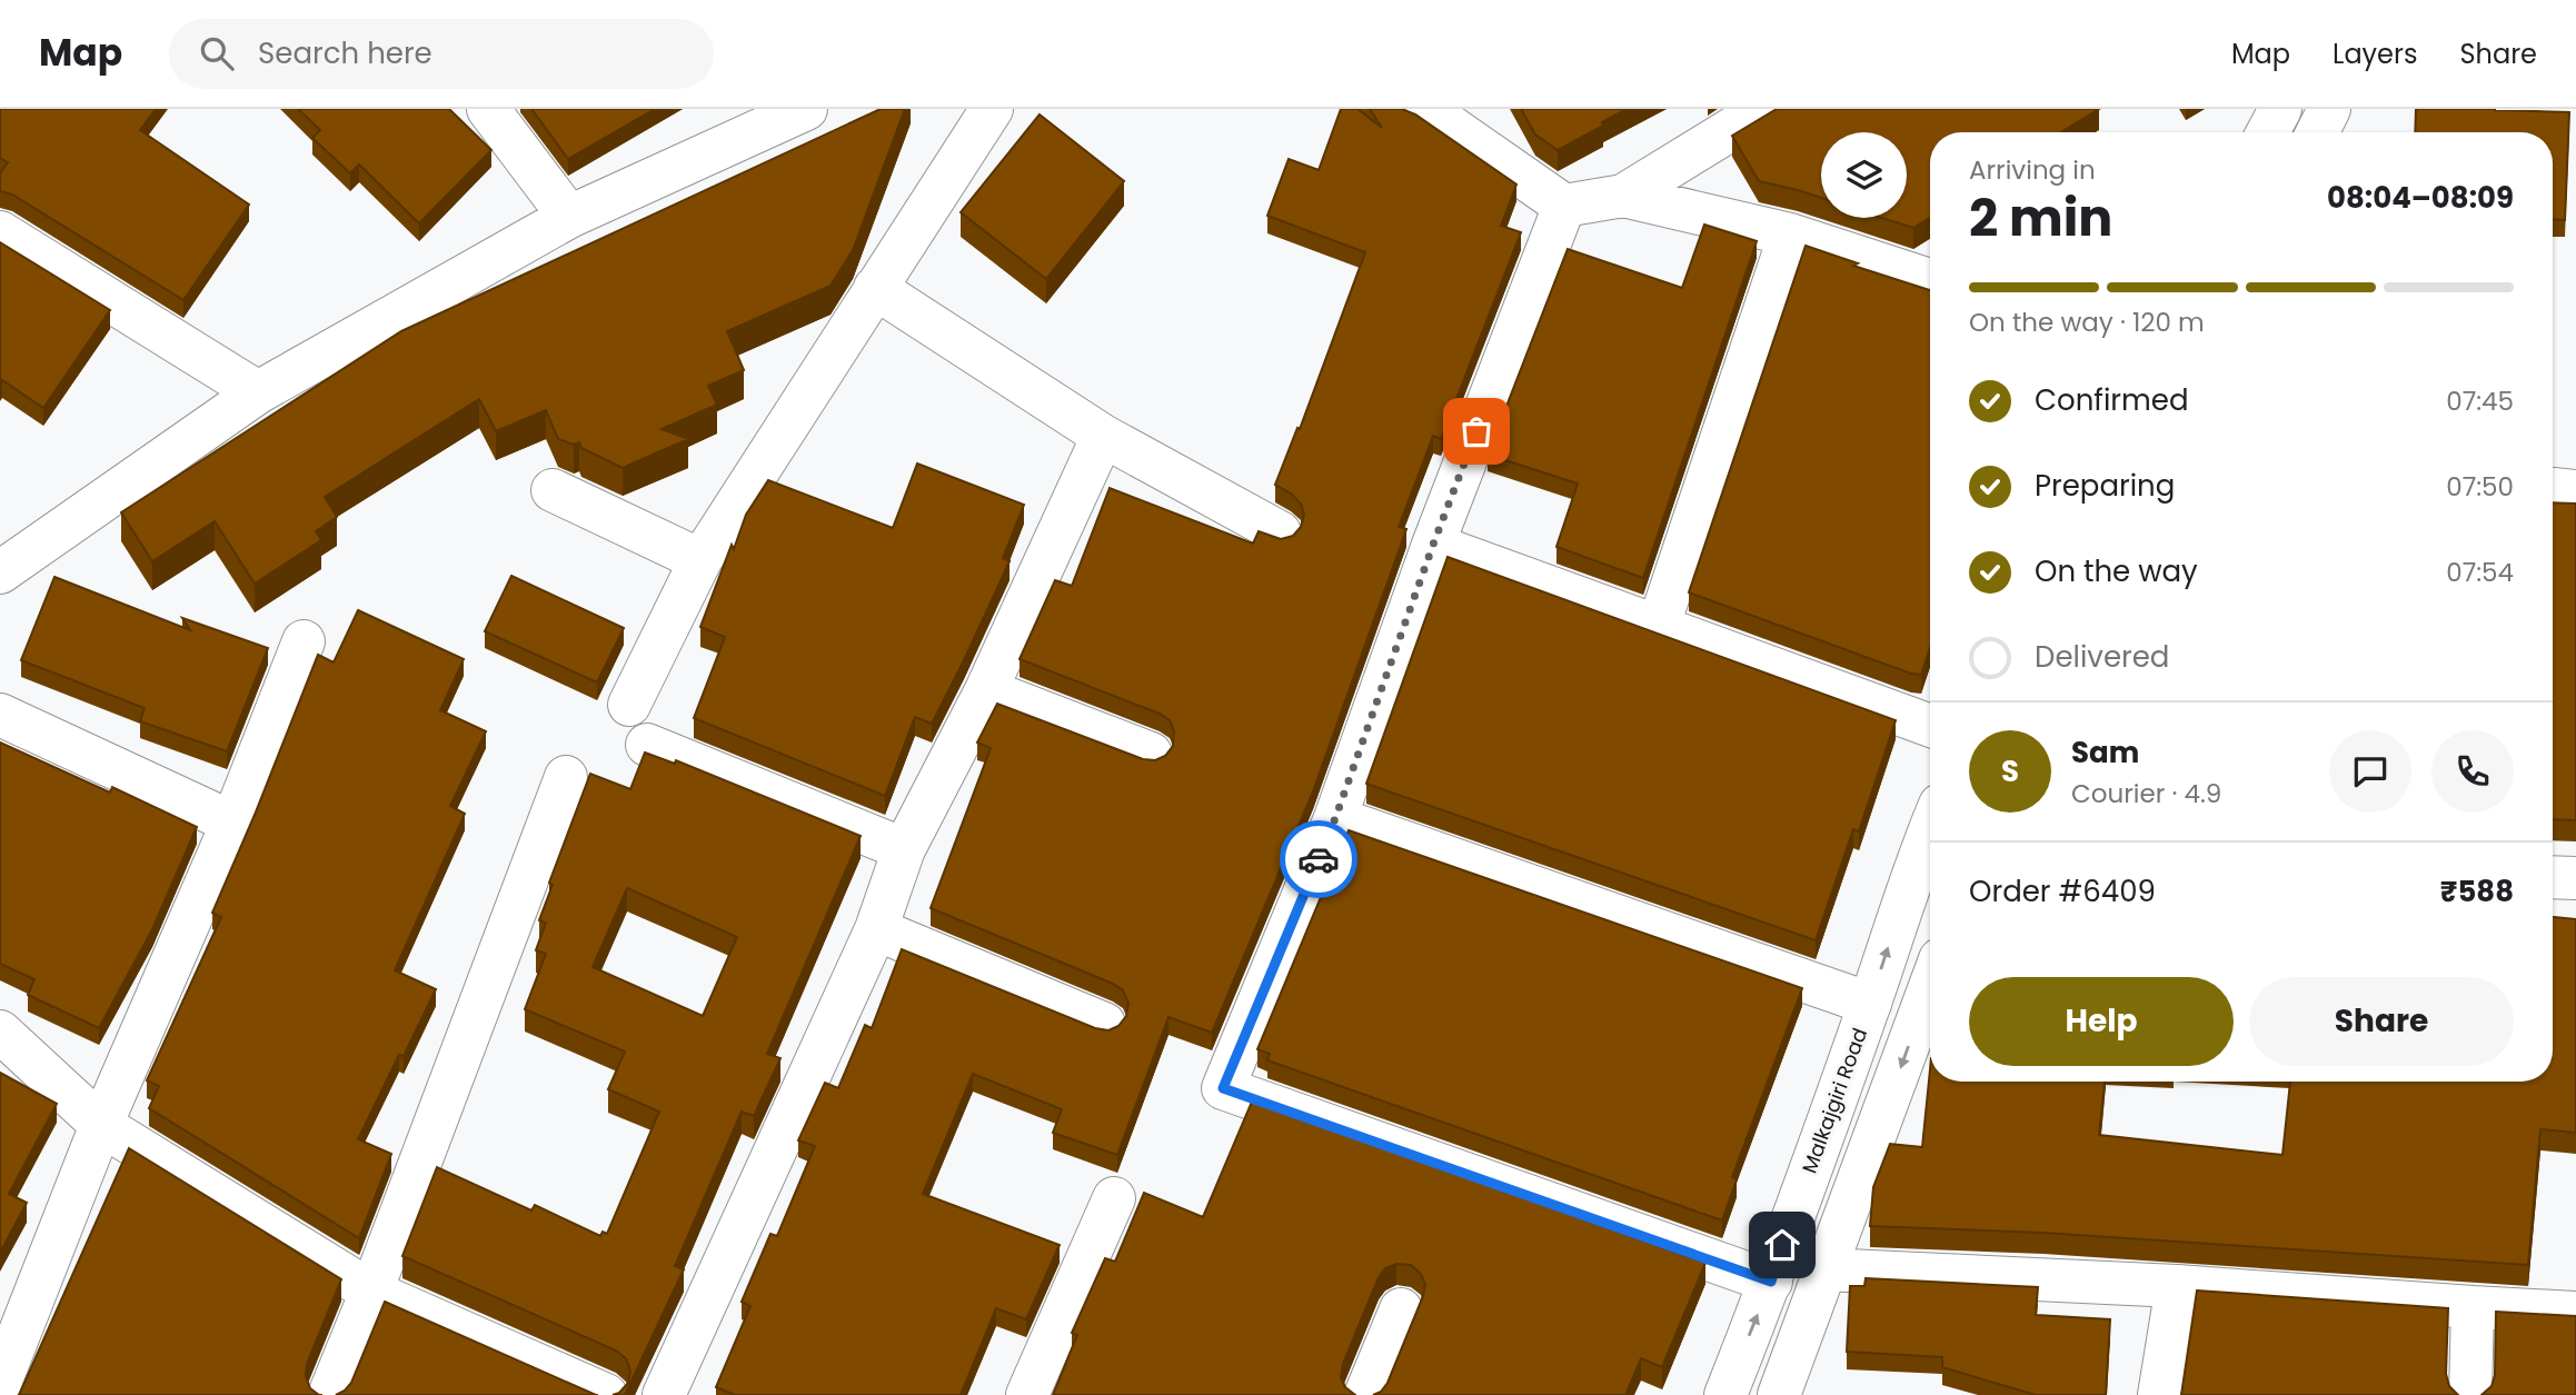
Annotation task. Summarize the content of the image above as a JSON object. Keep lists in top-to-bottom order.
{
  "streets": {
    "street": ["Malkajgiri Road"]
  },
  "page": {
    "header": "Map",
    "search": "Search here",
    "nav": ["Map", "Layers", "Share"],
    "heading": ["2 min", "Arriving in", "08:04–08:09"],
    "panel": [
      "Sam",
      "Courier · 4.9",
      "Order #6409",
      "₹588"
    ],
    "bar": "On the way · 120 m",
    "list": [
      ["Confirmed", "07:45"],
      ["Preparing", "07:50"],
      ["On the way", "07:54"],
      "Delivered"
    ],
    "round": "S",
    "buttons": ["Help", "Share"]
  }
}
